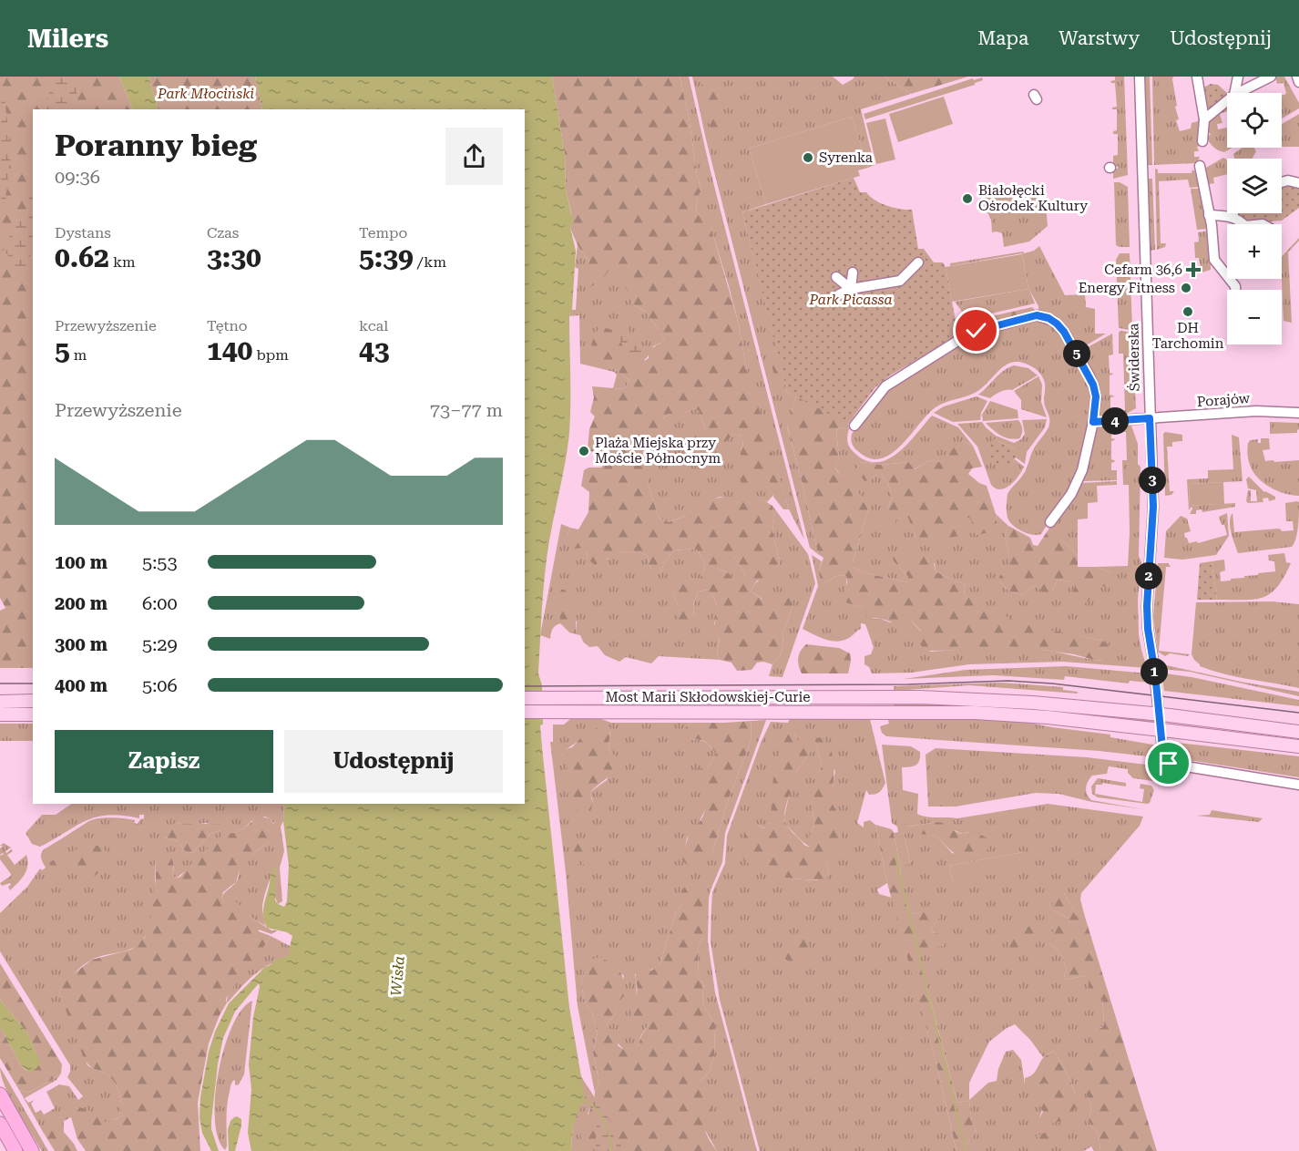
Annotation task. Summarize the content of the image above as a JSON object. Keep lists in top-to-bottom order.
{
  "streets": {
    "main road": ["Most Marii Skłodowskiej-Curie"],
    "street": ["Świderska", "Porajów"]
  },
  "crossings": [
    ["Świderska", "Porajów"]
  ],
  "water": ["Wisła"],
  "parks": ["Park Młociński", "Park Picassa"],
  "places": {
    "other": [
      "Syrenka",
      "Białołęcki Ośrodek Kultury",
      "Energy Fitness",
      "DH Tarchomin",
      "Plaża Miejska przy Moście Północnym"
    ],
    "health": ["Cefarm 36,6"]
  },
  "page": {
    "header": "Milers",
    "nav": ["Mapa", "Warstwy", "Udostępnij"],
    "map_buttons": ["+", "−"],
    "heading": ["Poranny bieg", "09:36"],
    "stats": [
      ["Dystans", "0.62 km"],
      ["Czas", "3:30"],
      ["Tempo", "5:39 /km"],
      ["Przewyższenie", "5 m"],
      ["Tętno", "140 bpm"],
      ["kcal", "43"]
    ],
    "pins": [
      "5",
      "4",
      "3",
      "2",
      "1"
    ],
    "chart": ["Przewyższenie", "73–77 m"],
    "list": [
      {
        "name": "100 m",
        "note": "5:53"
      },
      {
        "name": "200 m",
        "note": "6:00"
      },
      {
        "name": "300 m",
        "note": "5:29"
      },
      {
        "name": "400 m",
        "note": "5:06"
      }
    ],
    "buttons": ["Zapisz", "Udostępnij"]
  }
}
